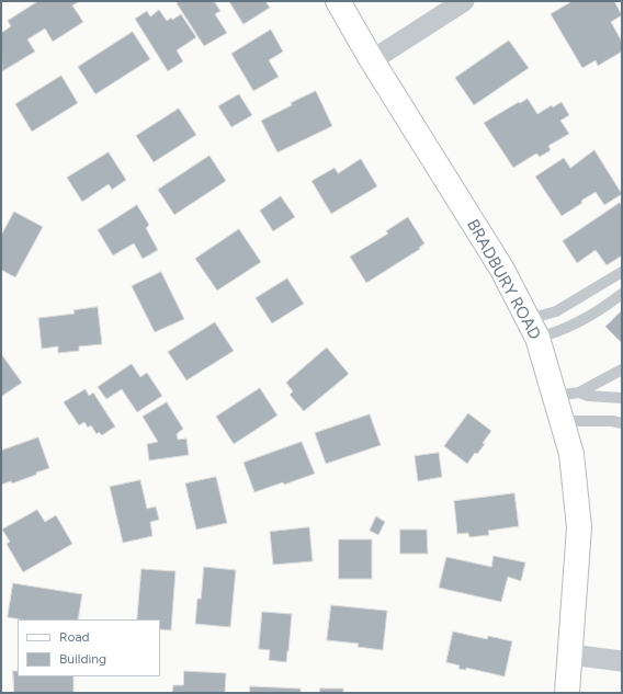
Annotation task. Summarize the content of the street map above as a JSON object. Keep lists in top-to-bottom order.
{
  "streets": {
    "street": ["BRADBURY ROAD"]
  },
  "legend": ["Road", "Building"]
}
